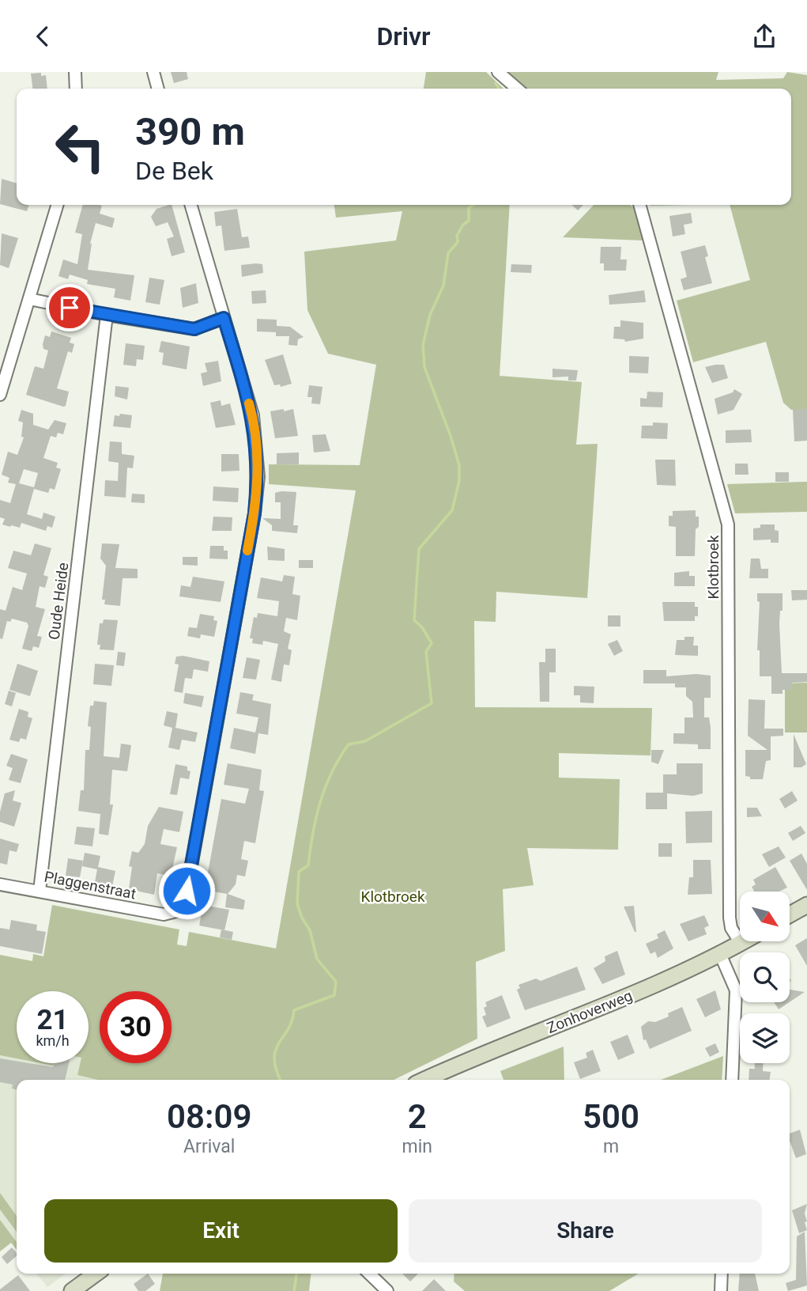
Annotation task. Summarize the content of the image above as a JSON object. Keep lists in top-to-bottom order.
{
  "streets": {
    "street": [
      "Klotbroek",
      "Oude Heide",
      "Plaggenstraat",
      "Zonhoverweg"
    ]
  },
  "crossings": [
    ["Klotbroek", "Zonhoverweg"],
    ["Oude Heide", "Plaggenstraat"]
  ],
  "parks": ["Klotbroek"],
  "north": "bottom right",
  "page": {
    "header": "Drivr",
    "turn": ["390 m", "De Bek"],
    "speed": "21 km/h",
    "limit": "30",
    "eta": [
      "08:09",
      "Arrival",
      "2",
      "min",
      "500",
      "m"
    ],
    "buttons": ["Exit", "Share"]
  }
}
